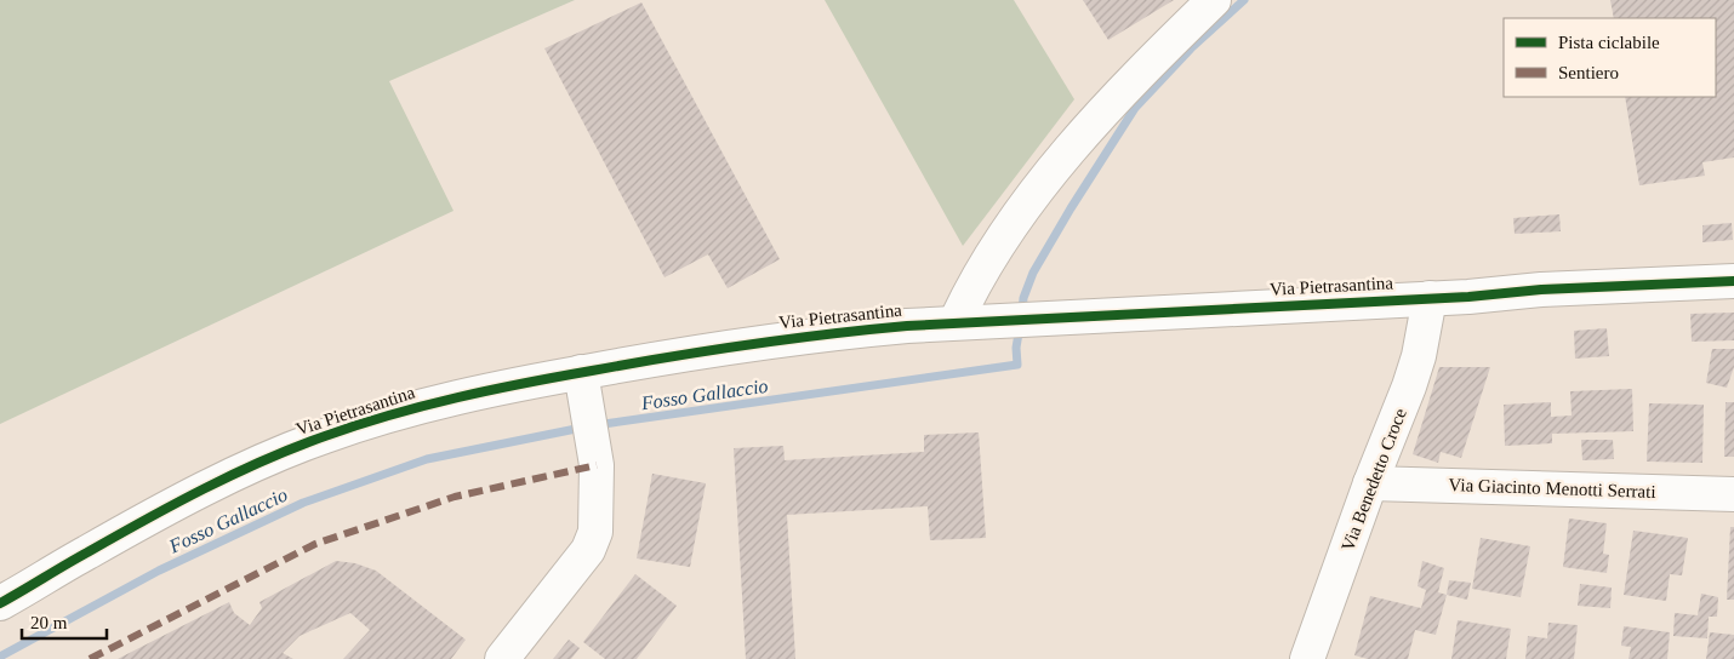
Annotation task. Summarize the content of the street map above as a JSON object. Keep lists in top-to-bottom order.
{
  "streets": {
    "street": ["Via Pietrasantina", "Via Benedetto Croce", "Via Giacinto Menotti Serrati"]
  },
  "crossings": [
    ["Via Pietrasantina", "Via Benedetto Croce"],
    ["Via Benedetto Croce", "Via Giacinto Menotti Serrati"]
  ],
  "water": ["Fosso Gallaccio"],
  "legend": ["Pista ciclabile", "Sentiero"],
  "scale_bar": "20 m"
}
